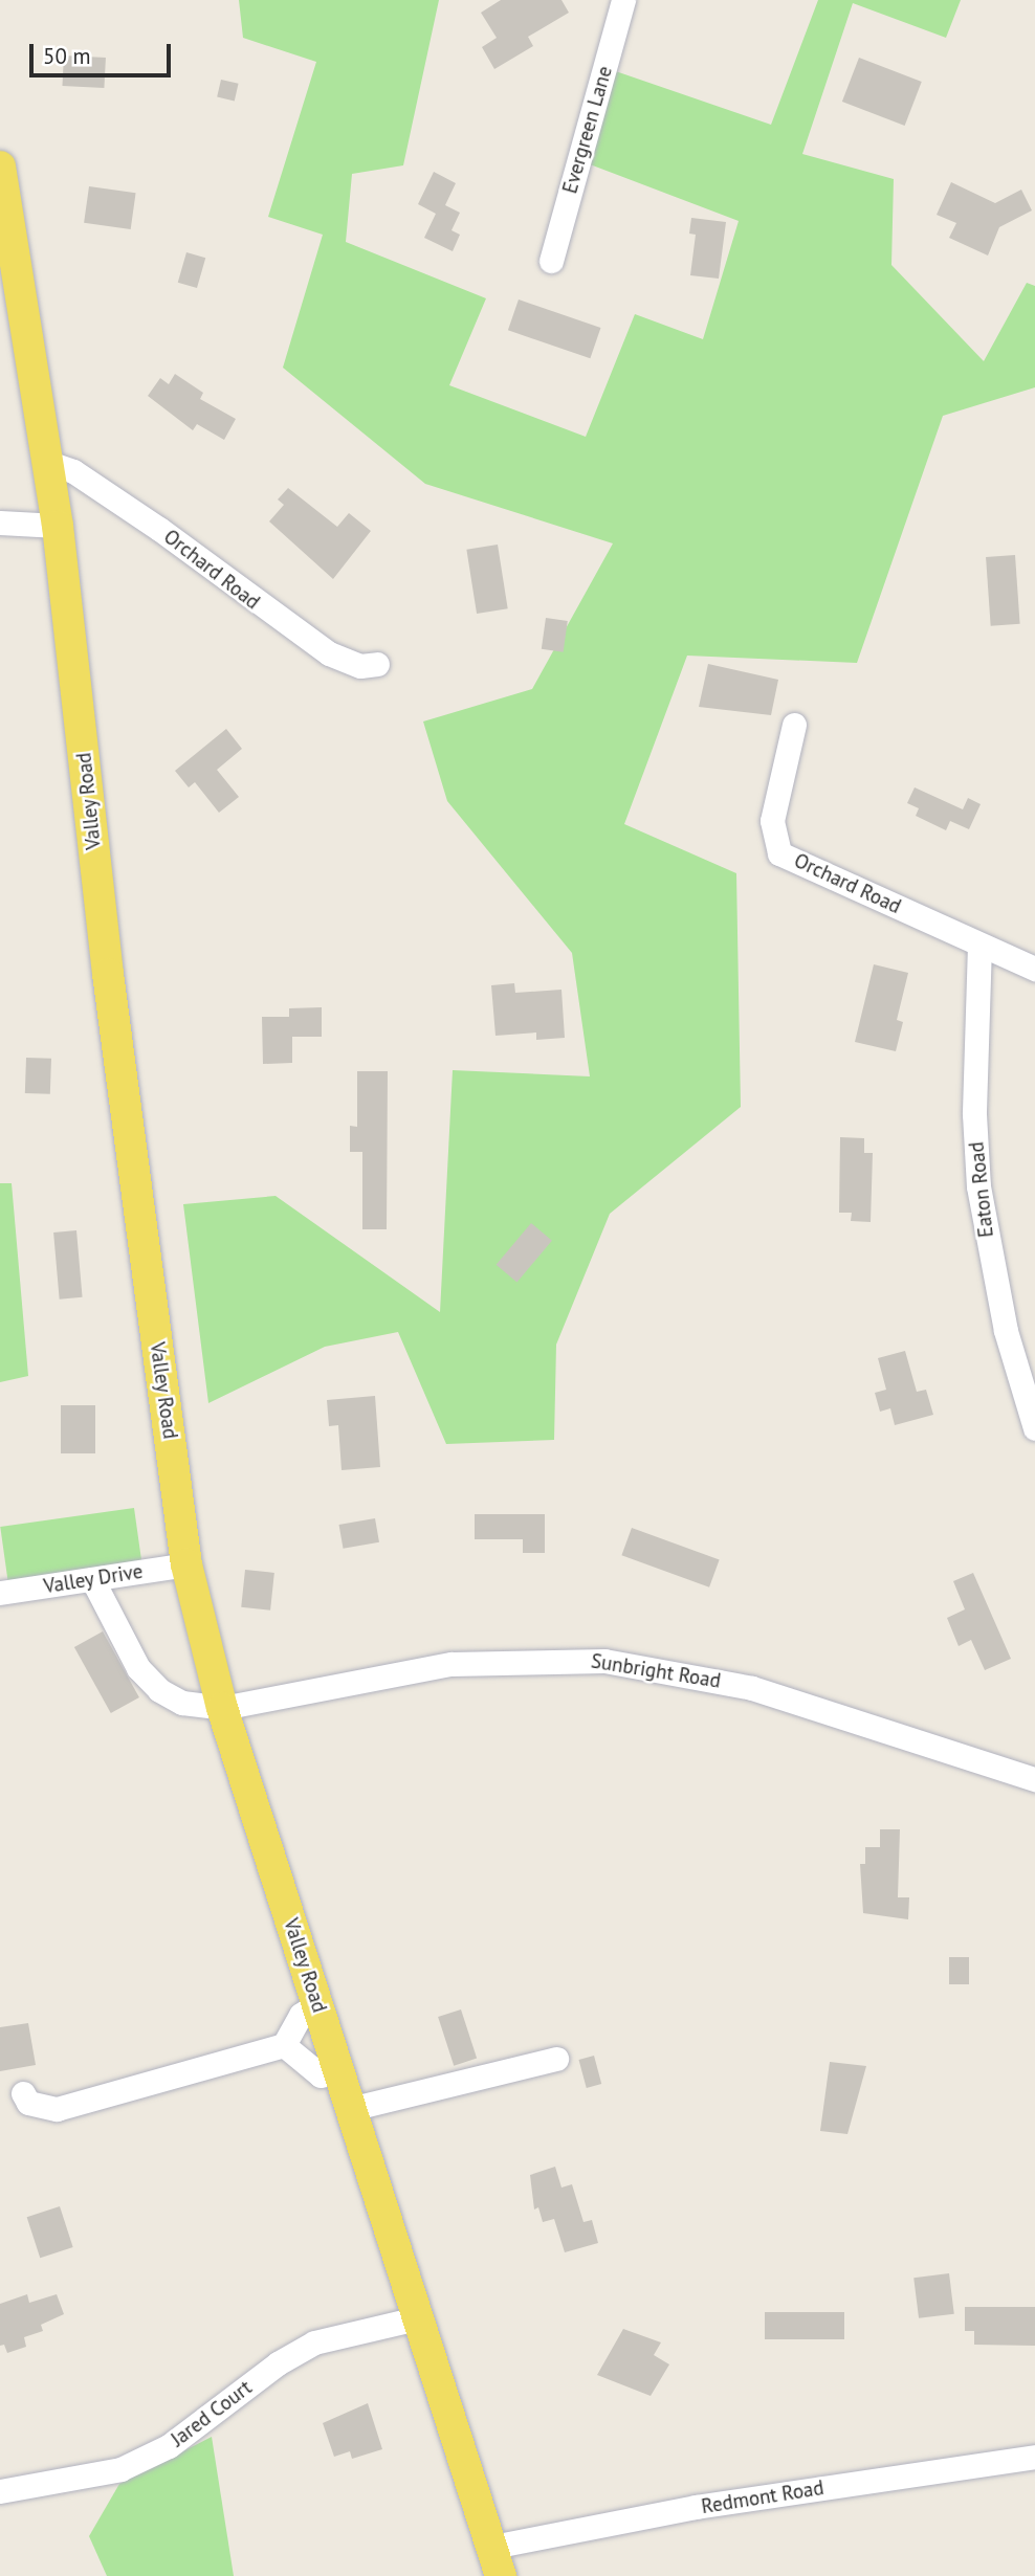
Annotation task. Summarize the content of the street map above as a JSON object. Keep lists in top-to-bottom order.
{
  "streets": {
    "main road": ["Valley Road"],
    "street": [
      "Evergreen Lane",
      "Orchard Road",
      "Eaton Road",
      "Valley Drive",
      "Sunbright Road",
      "Jared Court",
      "Redmont Road"
    ]
  },
  "crossings": [
    ["Orchard Road", "Valley Road"],
    ["Orchard Road", "Eaton Road"],
    ["Valley Road", "Valley Drive"],
    ["Valley Road", "Sunbright Road"],
    ["Valley Road", "Jared Court"],
    ["Valley Road", "Redmont Road"],
    ["Valley Drive", "Sunbright Road"]
  ],
  "scale_bar": "50 m"
}
